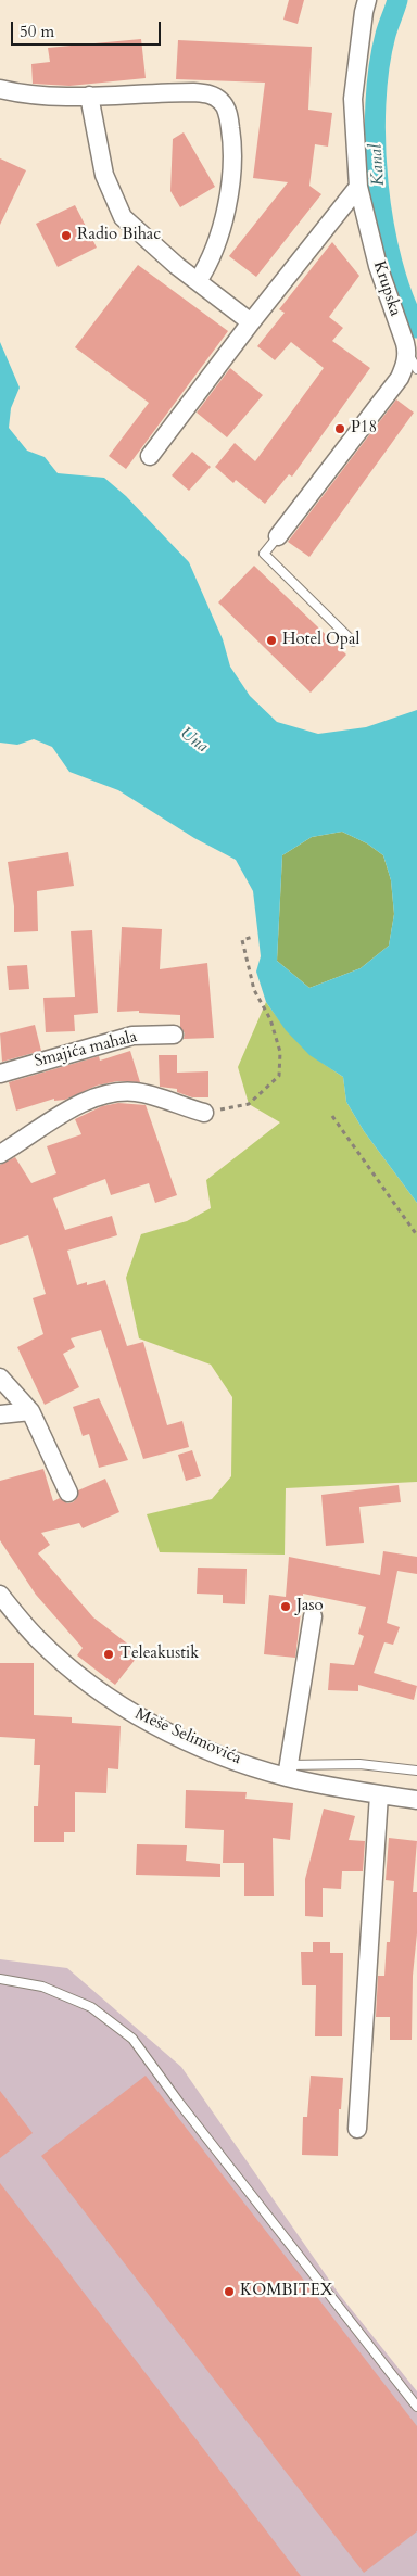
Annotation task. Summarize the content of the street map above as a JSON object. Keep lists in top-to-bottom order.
{
  "streets": {
    "street": ["Krupska", "Smajića mahala", "Meše Selimovića"]
  },
  "water": ["Kanal", "Una"],
  "places": [
    "Radio Bihac",
    "P18",
    "Hotel Opal",
    "Jaso",
    "Teleakustik",
    "KOMBITEX"
  ],
  "scale_bar": "50 m"
}
